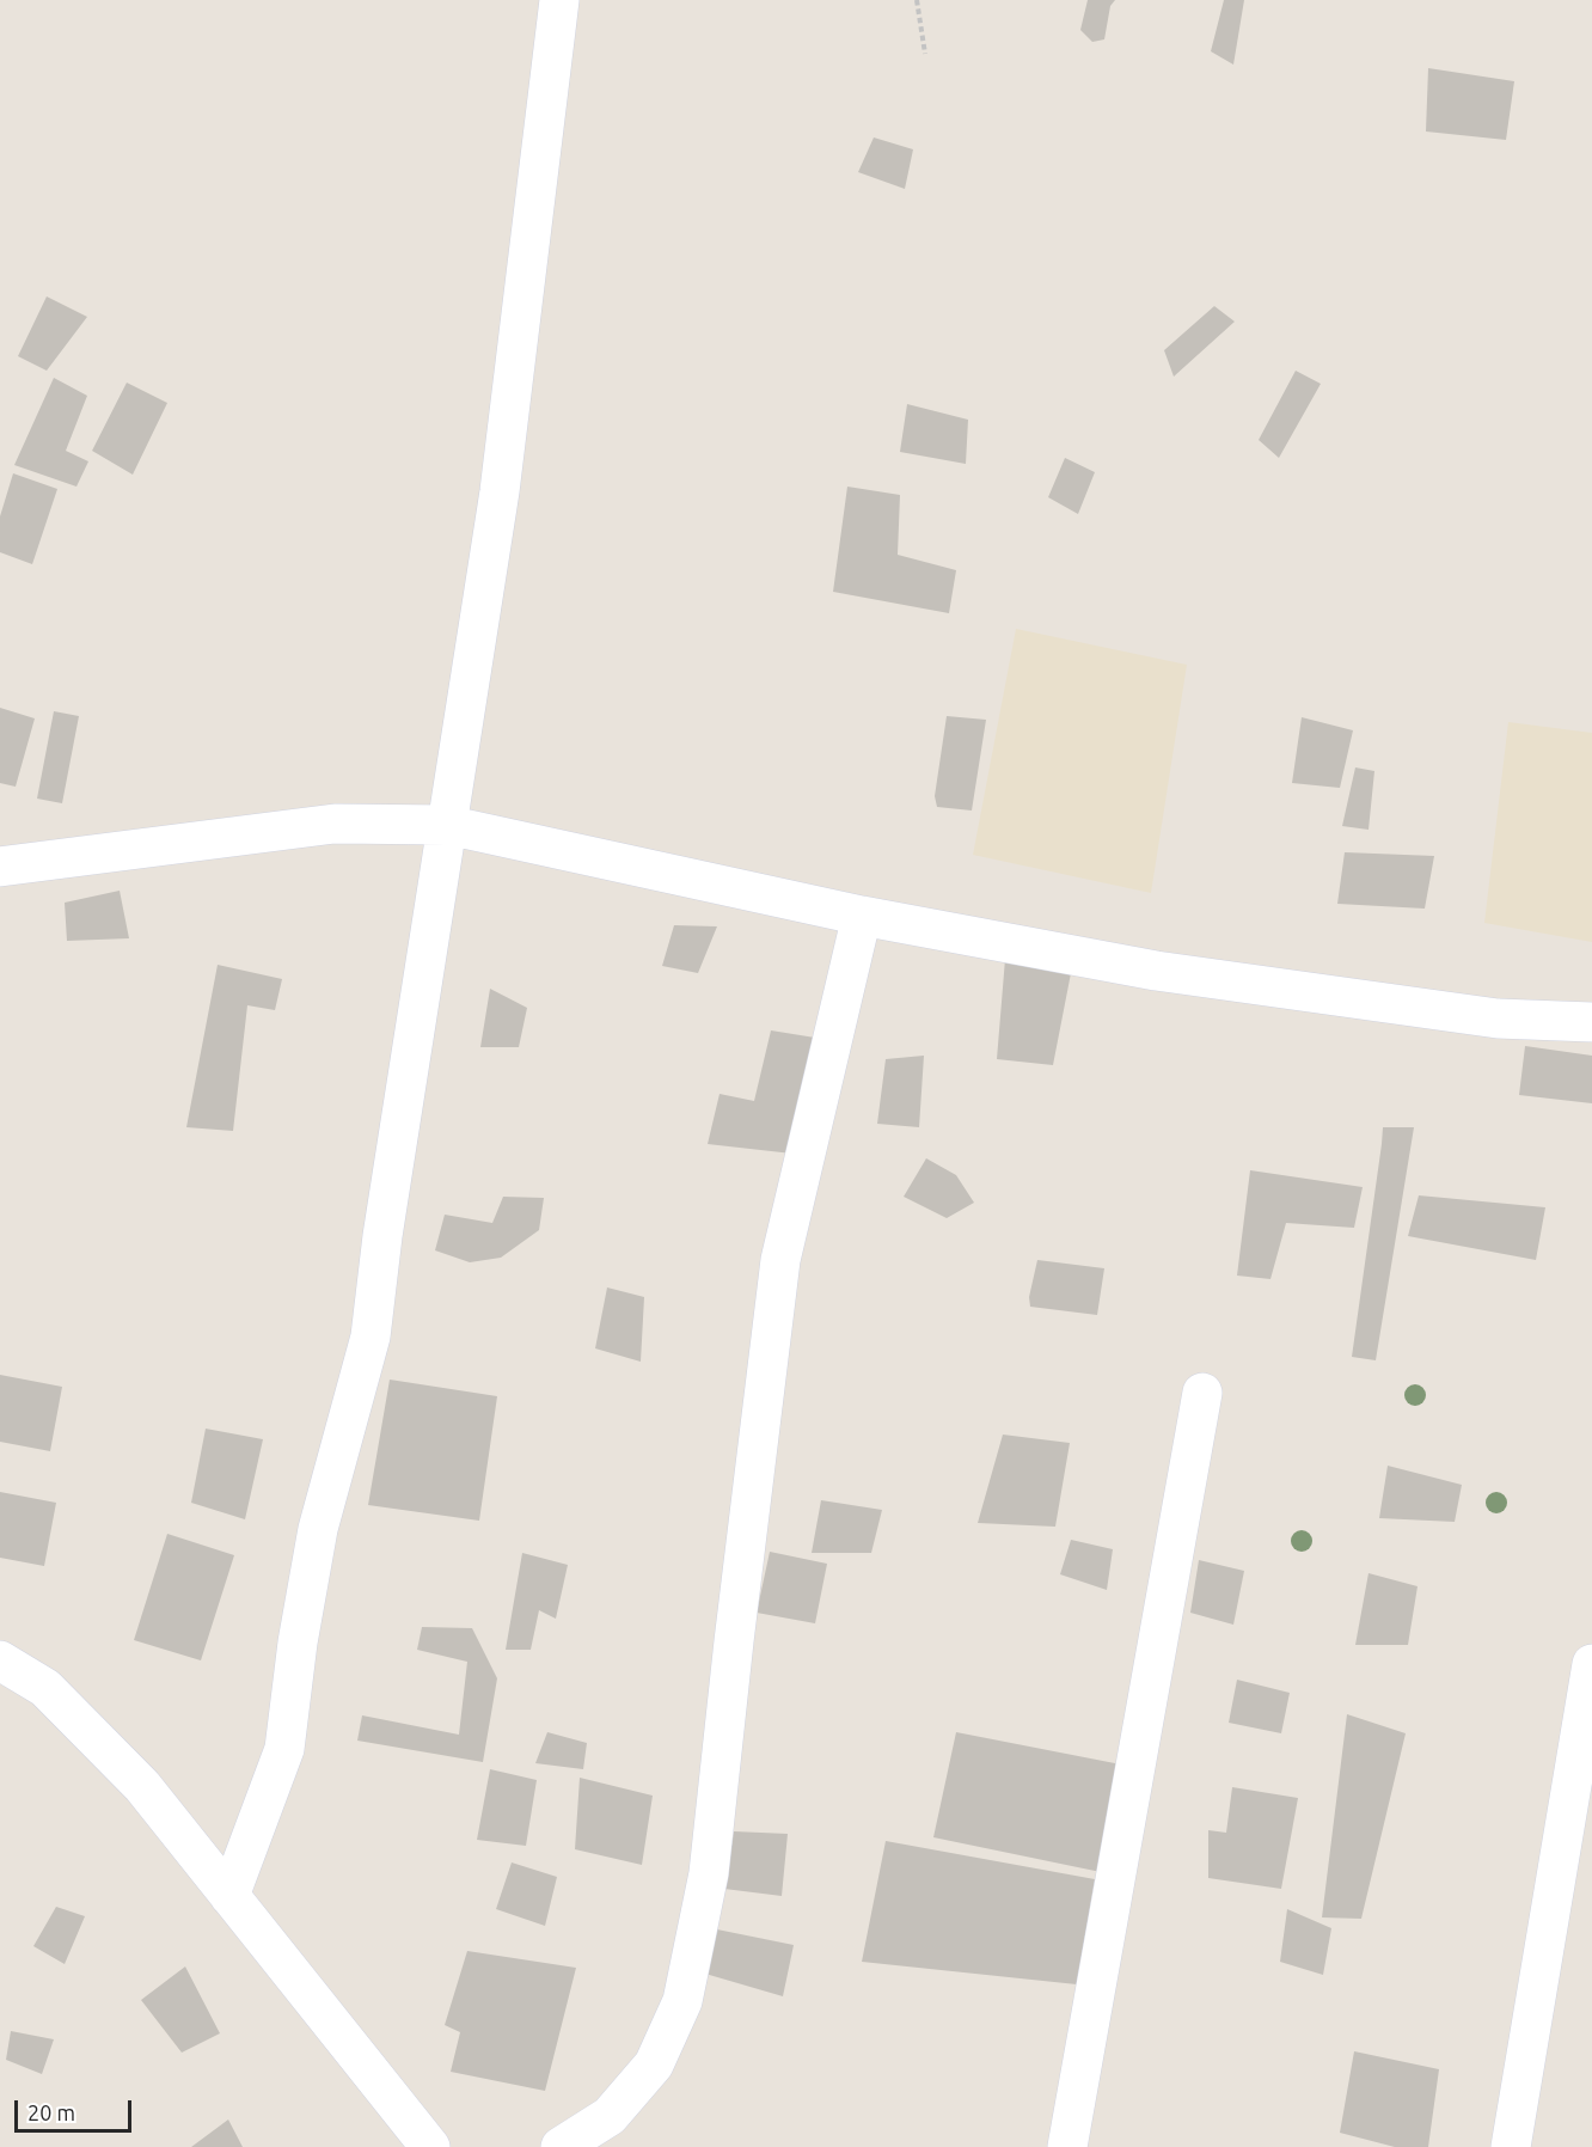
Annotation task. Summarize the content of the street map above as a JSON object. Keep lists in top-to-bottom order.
{
  "scale_bar": "20 m"
}
